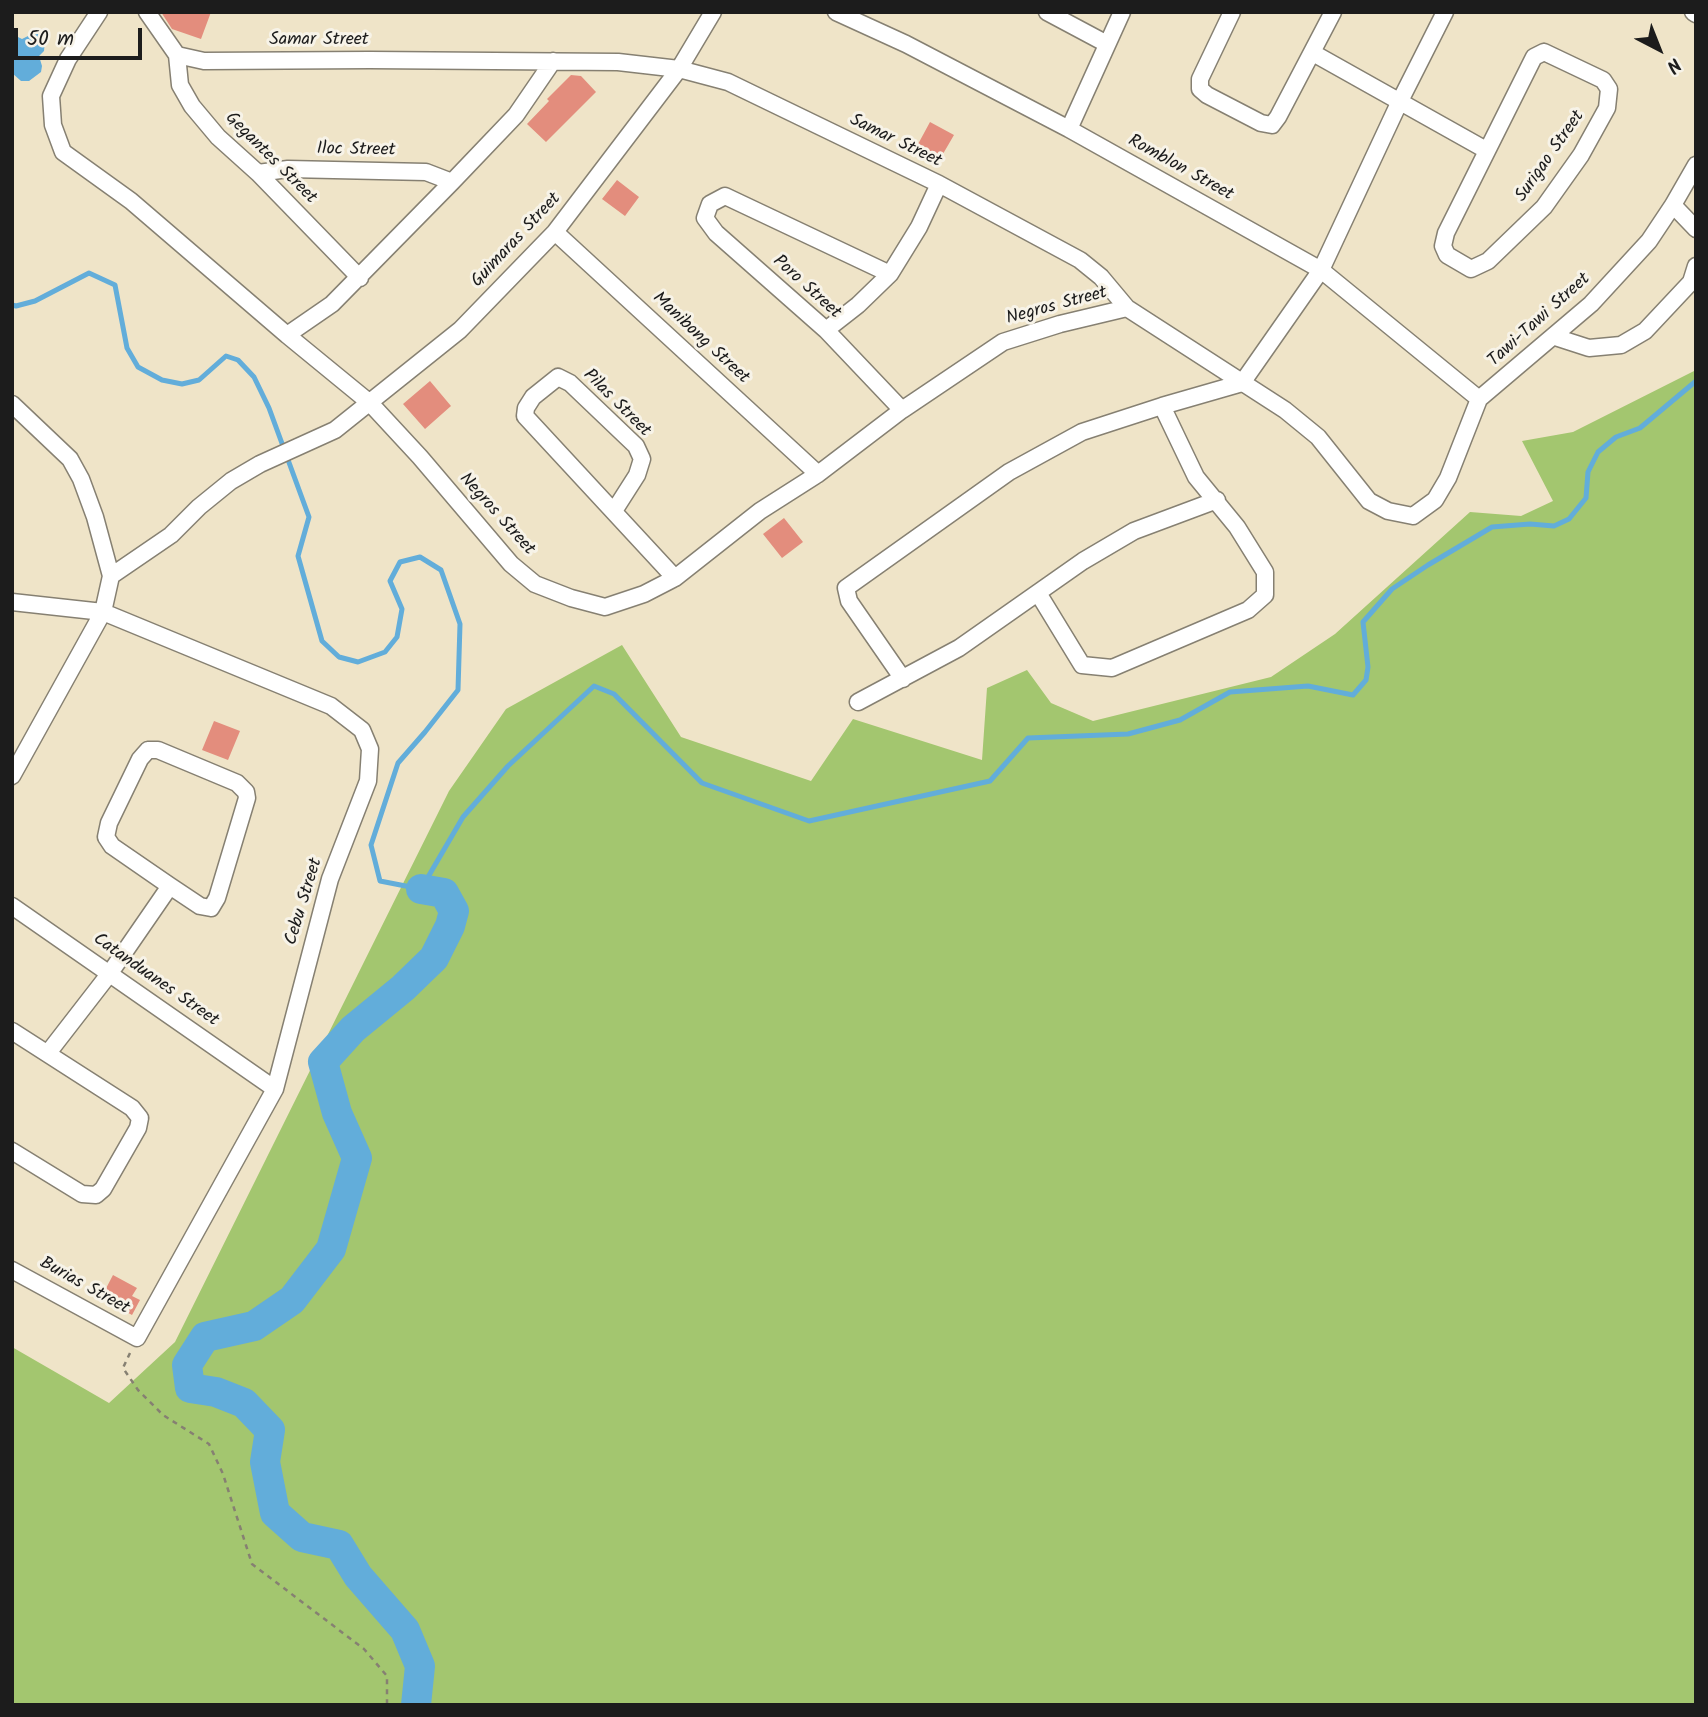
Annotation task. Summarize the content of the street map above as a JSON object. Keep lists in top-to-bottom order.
{
  "streets": {
    "street": [
      "Samar Street",
      "Iloc Street",
      "Surigao Street",
      "Gegantes Street",
      "Romblon Street",
      "Guimaras Street",
      "Poro Street",
      "Negros Street",
      "Tawi-Tawi Street",
      "Manibong Street",
      "Pilas Street",
      "Cebu Street",
      "Catanduanes Street",
      "Burias Street"
    ]
  },
  "crossings": [
    ["Samar Street", "Gegantes Street"],
    ["Samar Street", "Romblon Street"],
    ["Samar Street", "Guimaras Street"],
    ["Samar Street", "Negros Street"],
    ["Samar Street", "Tawi-Tawi Street"],
    ["Iloc Street", "Gegantes Street"],
    ["Romblon Street", "Tawi-Tawi Street"],
    ["Guimaras Street", "Negros Street"],
    ["Guimaras Street", "Manibong Street"],
    ["Poro Street", "Negros Street"],
    ["Negros Street", "Manibong Street"],
    ["Negros Street", "Pilas Street"],
    ["Cebu Street", "Catanduanes Street"],
    ["Cebu Street", "Burias Street"]
  ],
  "scale_bar": "50 m",
  "north": "bottom right"
}
